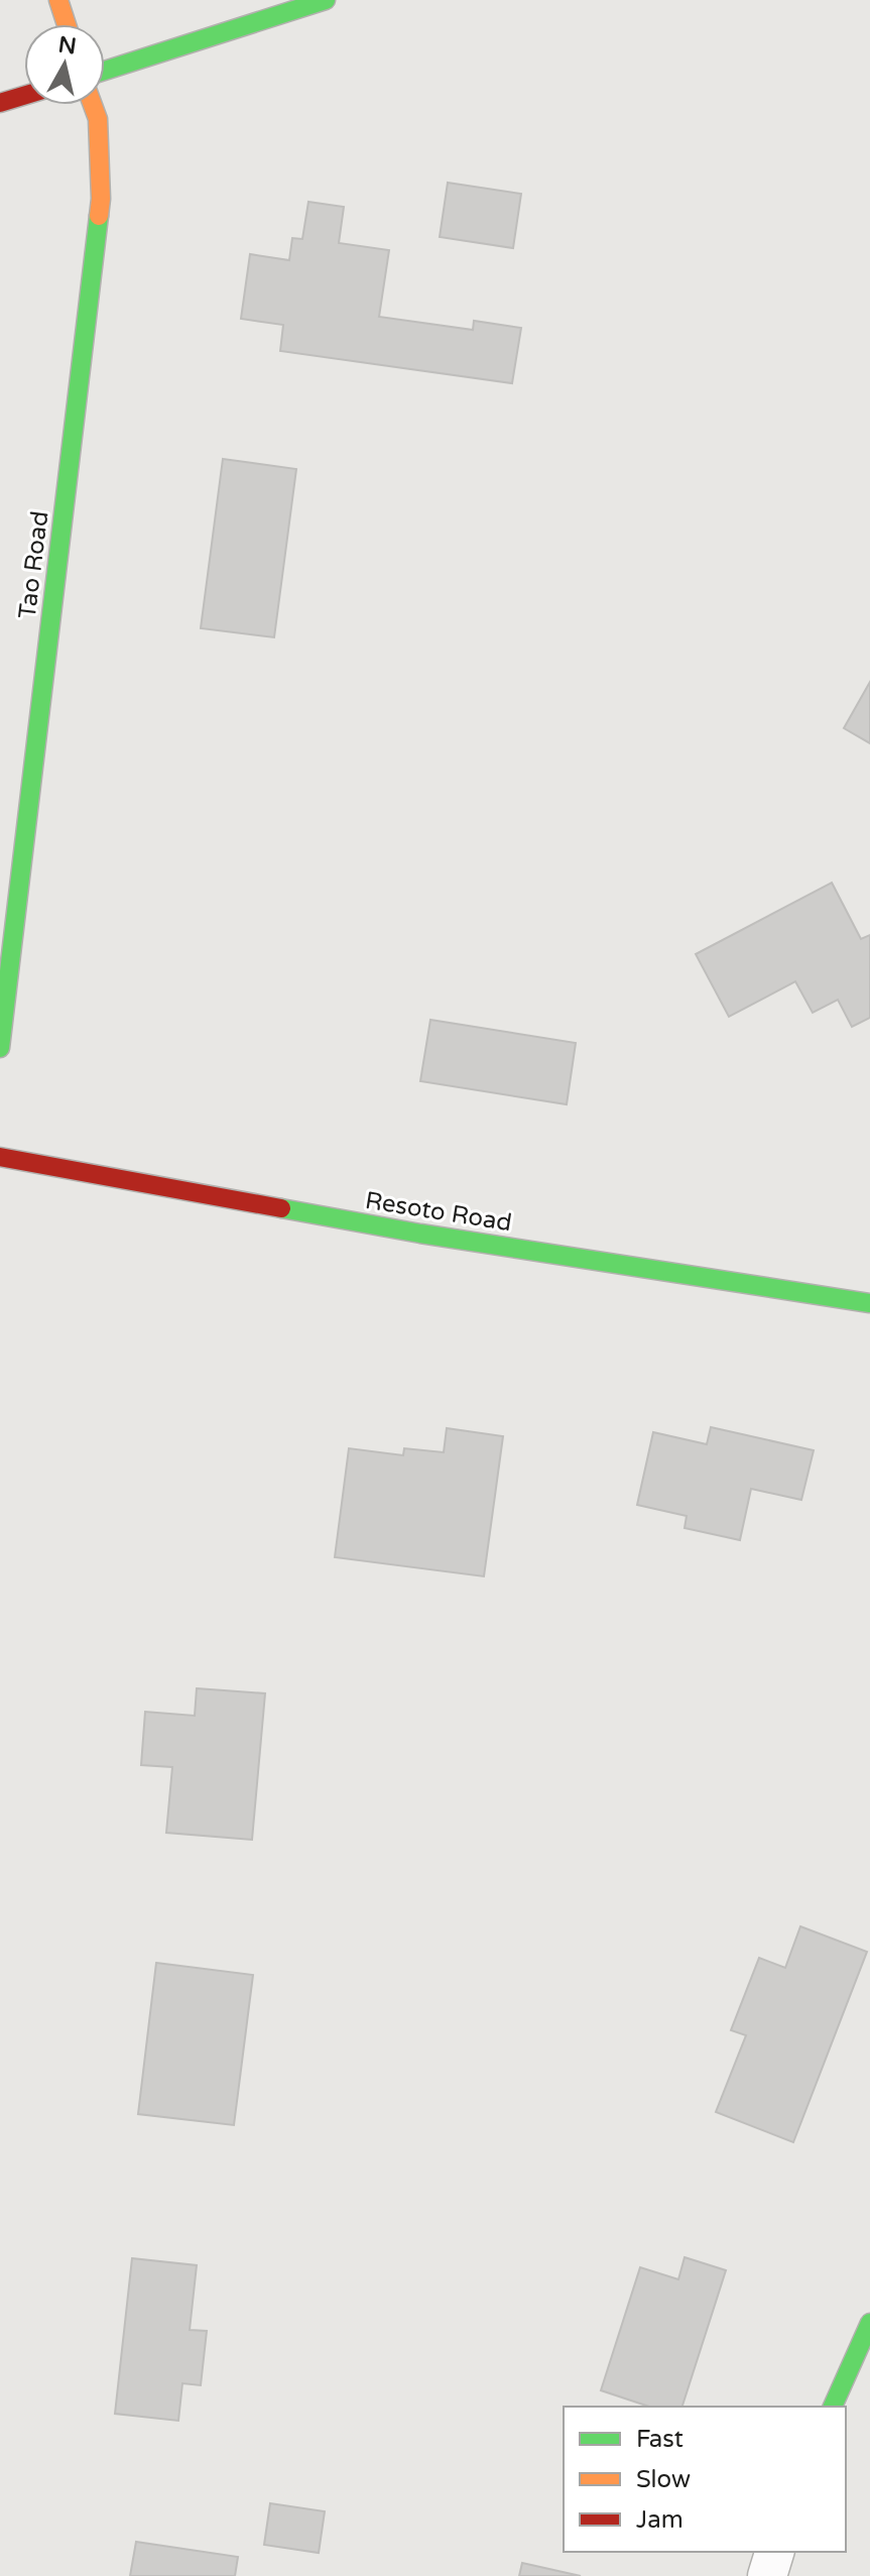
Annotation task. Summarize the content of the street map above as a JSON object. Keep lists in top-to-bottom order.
{
  "streets": {
    "street": ["Tao Road", "Resoto Road"]
  },
  "legend": ["Fast", "Slow", "Jam"],
  "north": "top"
}
